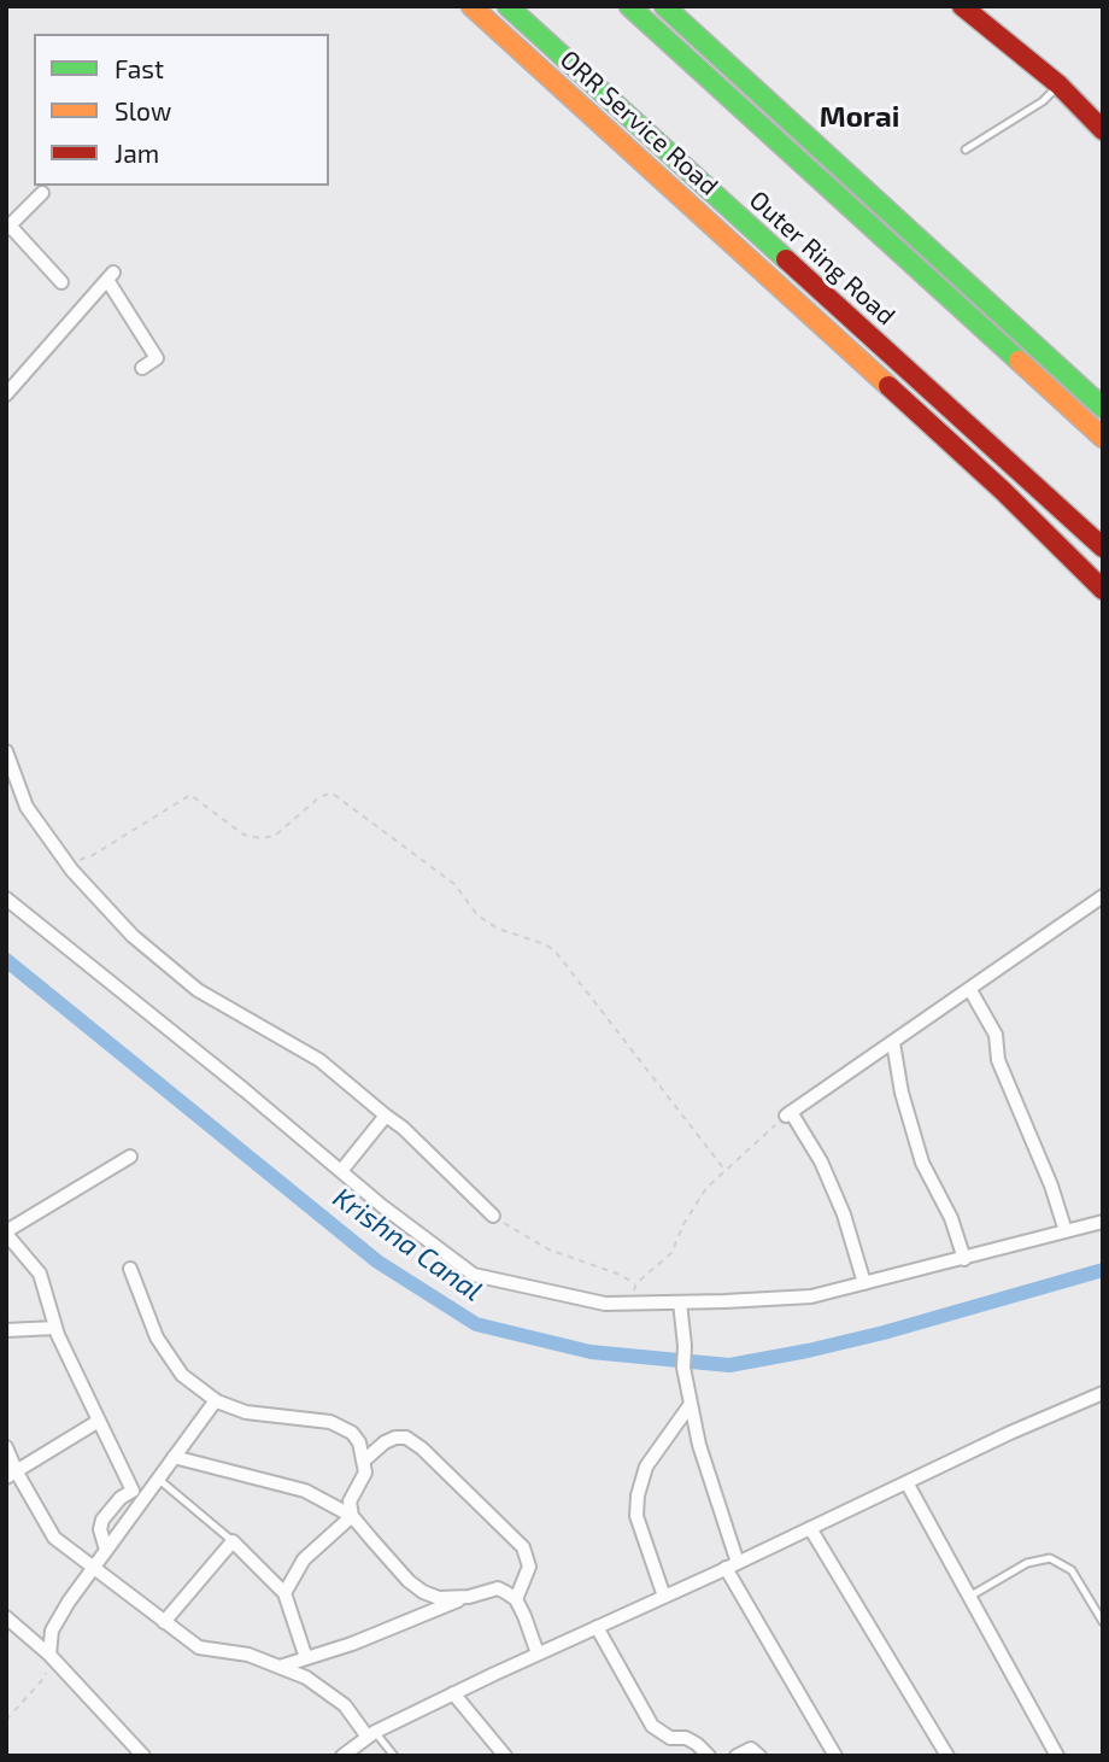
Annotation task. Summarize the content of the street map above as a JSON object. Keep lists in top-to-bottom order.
{
  "streets": {
    "main road": ["ORR Service Road", "Outer Ring Road"]
  },
  "districts": ["Morai"],
  "water": ["Krishna Canal"],
  "legend": ["Fast", "Slow", "Jam"]
}
